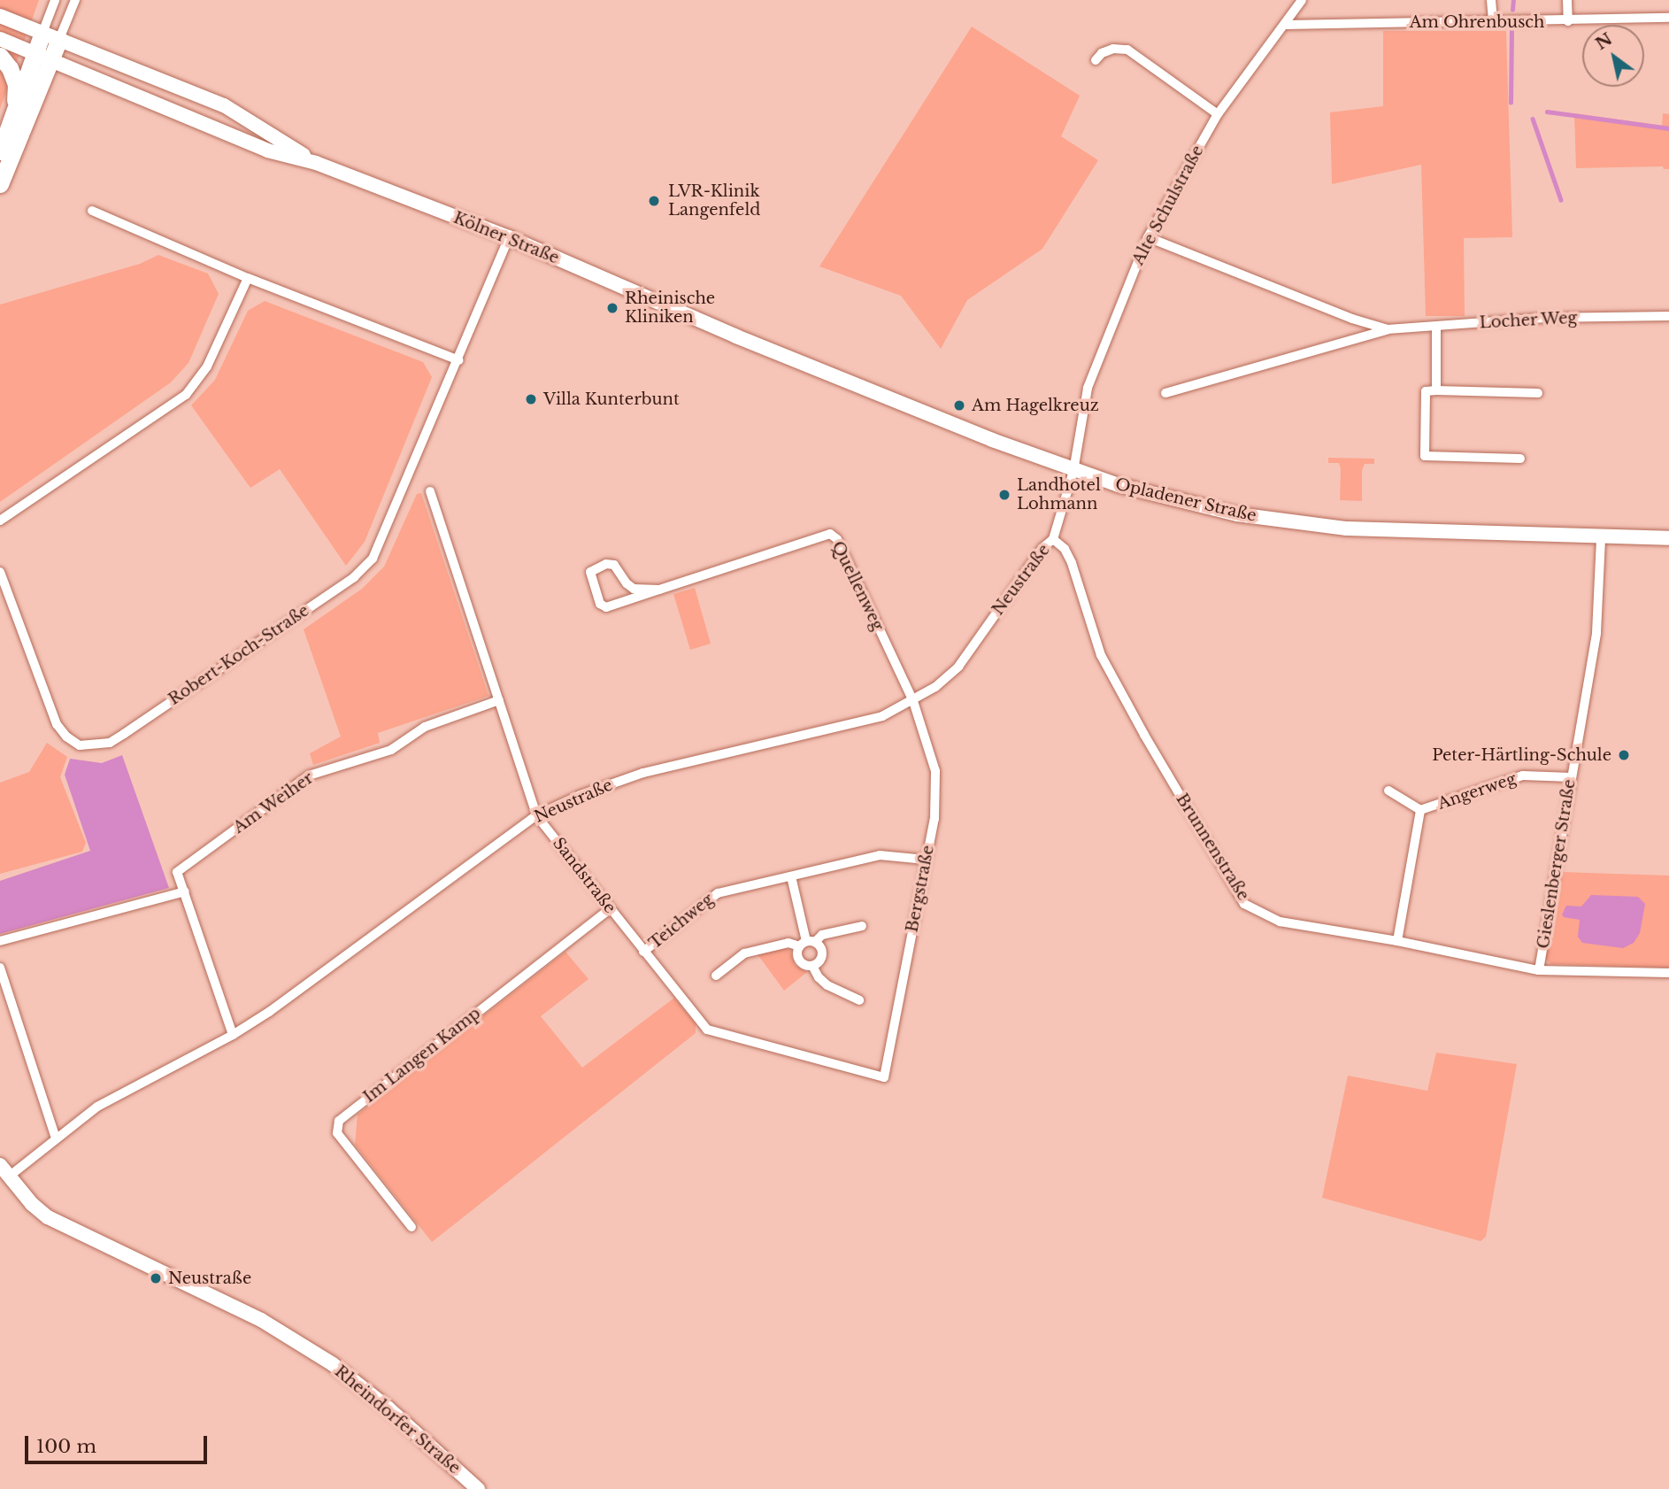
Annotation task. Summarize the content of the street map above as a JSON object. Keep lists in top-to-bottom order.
{
  "streets": {
    "main road": ["Kölner Straße", "Opladener Straße", "Rheindorfer Straße"],
    "street": [
      "Am Ohrenbusch",
      "Alte Schulstraße",
      "Locher Weg",
      "Neustraße",
      "Quellenweg",
      "Robert-Koch-Straße",
      "Angerweg",
      "Am Weiher",
      "Brunnenstraße",
      "Gieslenberger Straße",
      "Sandstraße",
      "Bergstraße",
      "Teichweg",
      "Im Langen Kamp"
    ]
  },
  "crossings": [
    ["Am Ohrenbusch", "Alte Schulstraße"],
    ["Alte Schulstraße", "Locher Weg"],
    ["Alte Schulstraße", "Opladener Straße"],
    ["Alte Schulstraße", "Neustraße"],
    ["Kölner Straße", "Opladener Straße"],
    ["Kölner Straße", "Robert-Koch-Straße"],
    ["Opladener Straße", "Neustraße"],
    ["Opladener Straße", "Gieslenberger Straße"],
    ["Neustraße", "Quellenweg"],
    ["Neustraße", "Am Weiher"],
    ["Neustraße", "Brunnenstraße"],
    ["Neustraße", "Sandstraße"],
    ["Neustraße", "Bergstraße"],
    ["Neustraße", "Rheindorfer Straße"],
    ["Quellenweg", "Bergstraße"],
    ["Angerweg", "Brunnenstraße"],
    ["Angerweg", "Gieslenberger Straße"],
    ["Am Weiher", "Sandstraße"],
    ["Brunnenstraße", "Gieslenberger Straße"],
    ["Sandstraße", "Bergstraße"],
    ["Sandstraße", "Teichweg"],
    ["Sandstraße", "Im Langen Kamp"],
    ["Bergstraße", "Teichweg"]
  ],
  "places": [
    "LVR-Klinik Langenfeld",
    "Rheinische Kliniken",
    "Villa Kunterbunt",
    "Am Hagelkreuz",
    "Landhotel Lohmann",
    "Peter-Härtling-Schule",
    "Neustraße"
  ],
  "scale_bar": "100 m",
  "north": "top left"
}
